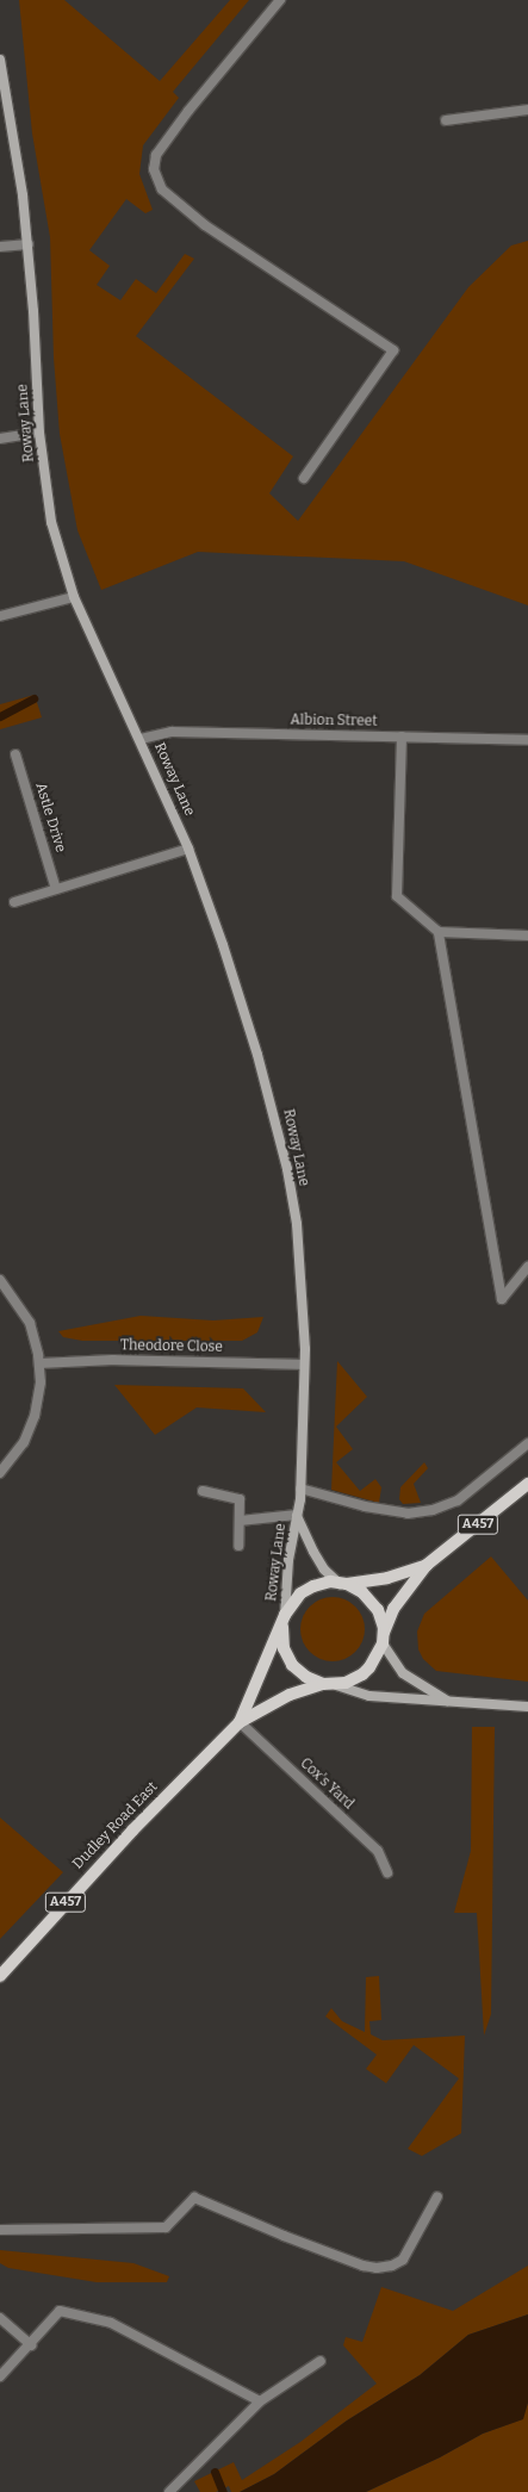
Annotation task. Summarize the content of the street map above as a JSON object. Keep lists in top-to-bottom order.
{
  "streets": {
    "main road": ["A457", "Dudley Road East"],
    "street": [
      "Roway Lane",
      "Albion Street",
      "Astle Drive",
      "Theodore Close",
      "Cox's Yard"
    ]
  },
  "crossings": [
    ["Roway Lane", "Albion Street"],
    ["Roway Lane", "Theodore Close"],
    ["Roway Lane", "Dudley Road East"],
    ["Cox's Yard", "Dudley Road East"]
  ]
}
